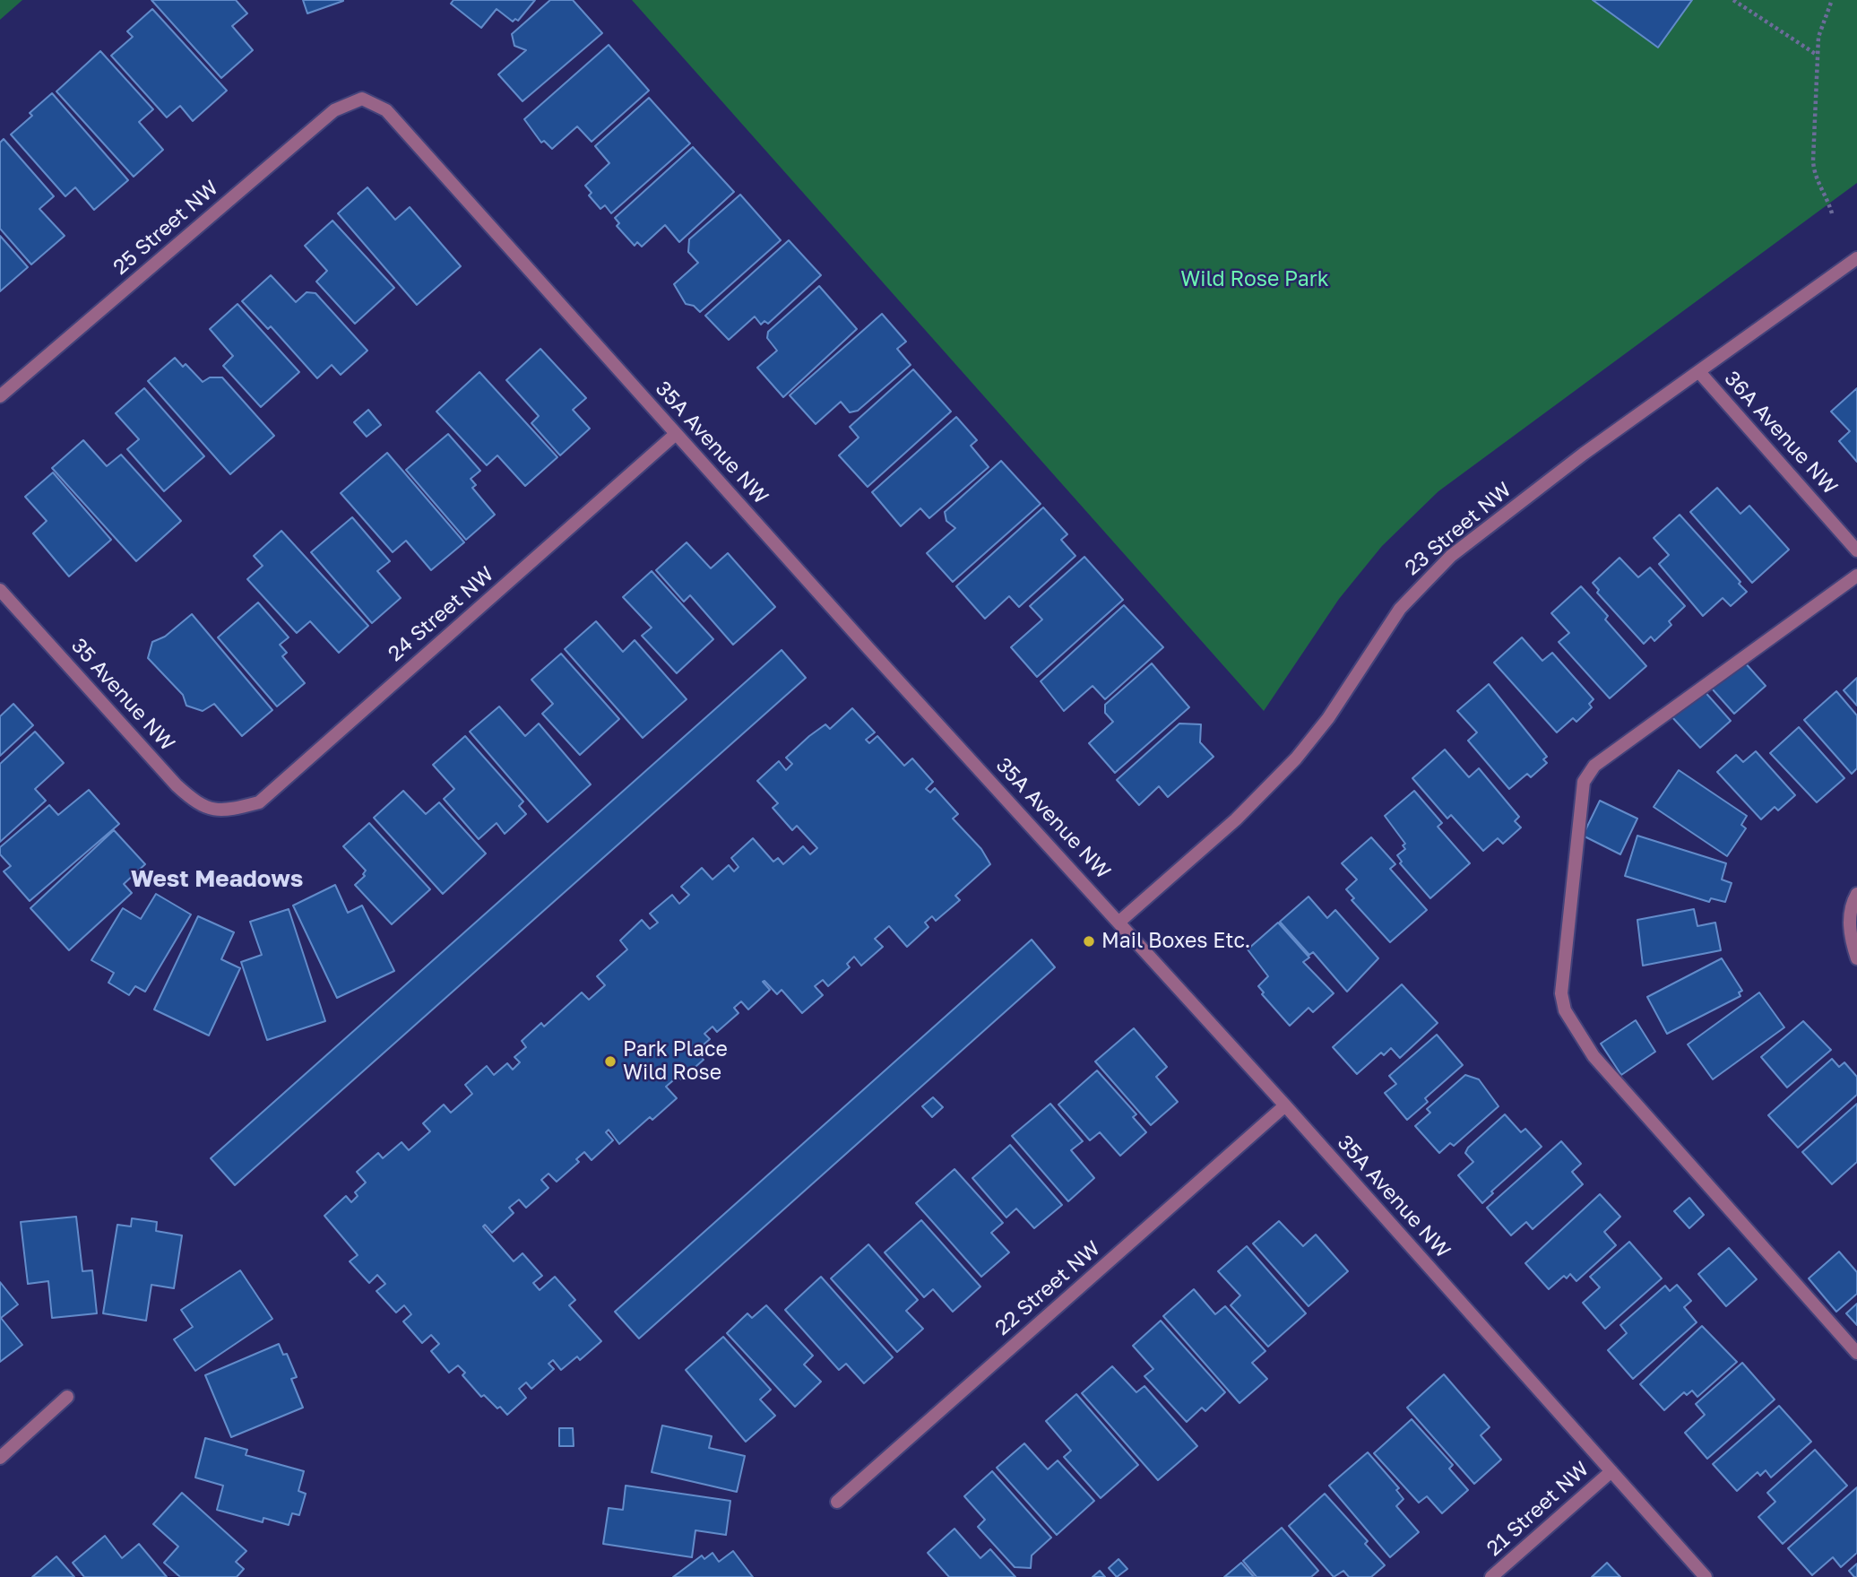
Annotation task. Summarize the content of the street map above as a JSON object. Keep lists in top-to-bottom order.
{
  "streets": {
    "street": [
      "25 Street NW",
      "36A Avenue NW",
      "35A Avenue NW",
      "23 Street NW",
      "24 Street NW",
      "35 Avenue NW",
      "22 Street NW",
      "21 Street NW"
    ]
  },
  "crossings": [
    ["25 Street NW", "35A Avenue NW"],
    ["36A Avenue NW", "23 Street NW"],
    ["35A Avenue NW", "23 Street NW"],
    ["35A Avenue NW", "24 Street NW"],
    ["35A Avenue NW", "22 Street NW"],
    ["35A Avenue NW", "21 Street NW"],
    ["24 Street NW", "35 Avenue NW"]
  ],
  "districts": ["West Meadows"],
  "parks": ["Wild Rose Park"],
  "places": ["Mail Boxes Etc.", "Park Place Wild Rose"]
}
